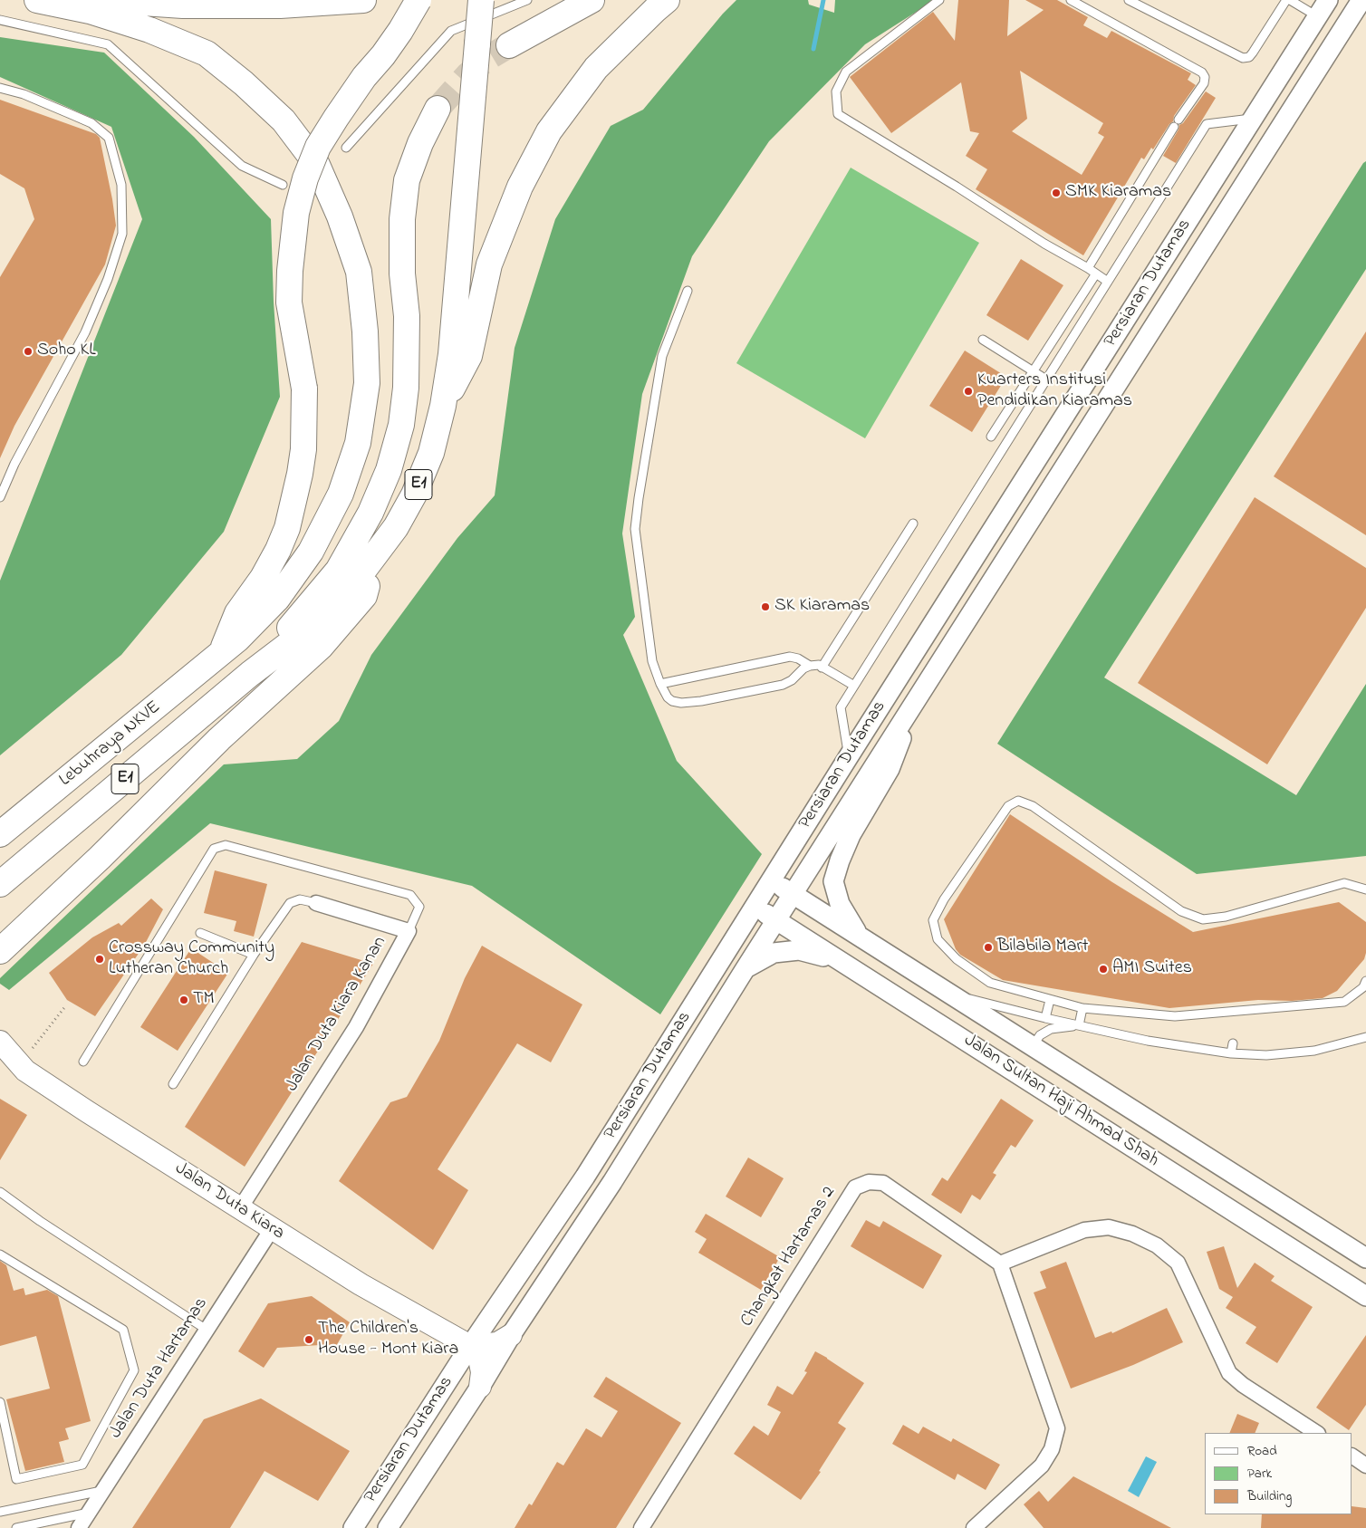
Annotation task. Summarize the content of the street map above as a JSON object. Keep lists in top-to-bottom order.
{
  "streets": {
    "highway": ["E1", "Lebuhraya NKVE"],
    "main road": ["Jalan Duta Kiara"],
    "street": [
      "Persiaran Dutamas",
      "Jalan Duta Kiara Kanan",
      "Jalan Sultan Haji Ahmad Shah",
      "Changkat Hartamas 2",
      "Jalan Duta Hartamas"
    ]
  },
  "crossings": [
    ["Persiaran Dutamas", "Jalan Sultan Haji Ahmad Shah"],
    ["Persiaran Dutamas", "Jalan Duta Kiara"],
    ["Jalan Duta Kiara Kanan", "Jalan Duta Kiara"],
    ["Jalan Duta Kiara", "Jalan Duta Hartamas"]
  ],
  "places": [
    "SMK Kiaramas",
    "Soho KL",
    "Kuarters Institusi Pendidikan Kiaramas",
    "SK Kiaramas",
    "Bilabila Mart",
    "Crossway Community Lutheran Church",
    "AMI Suites",
    "TM",
    "The Children's House - Mont Kiara"
  ],
  "legend": ["Road", "Park", "Building"]
}
